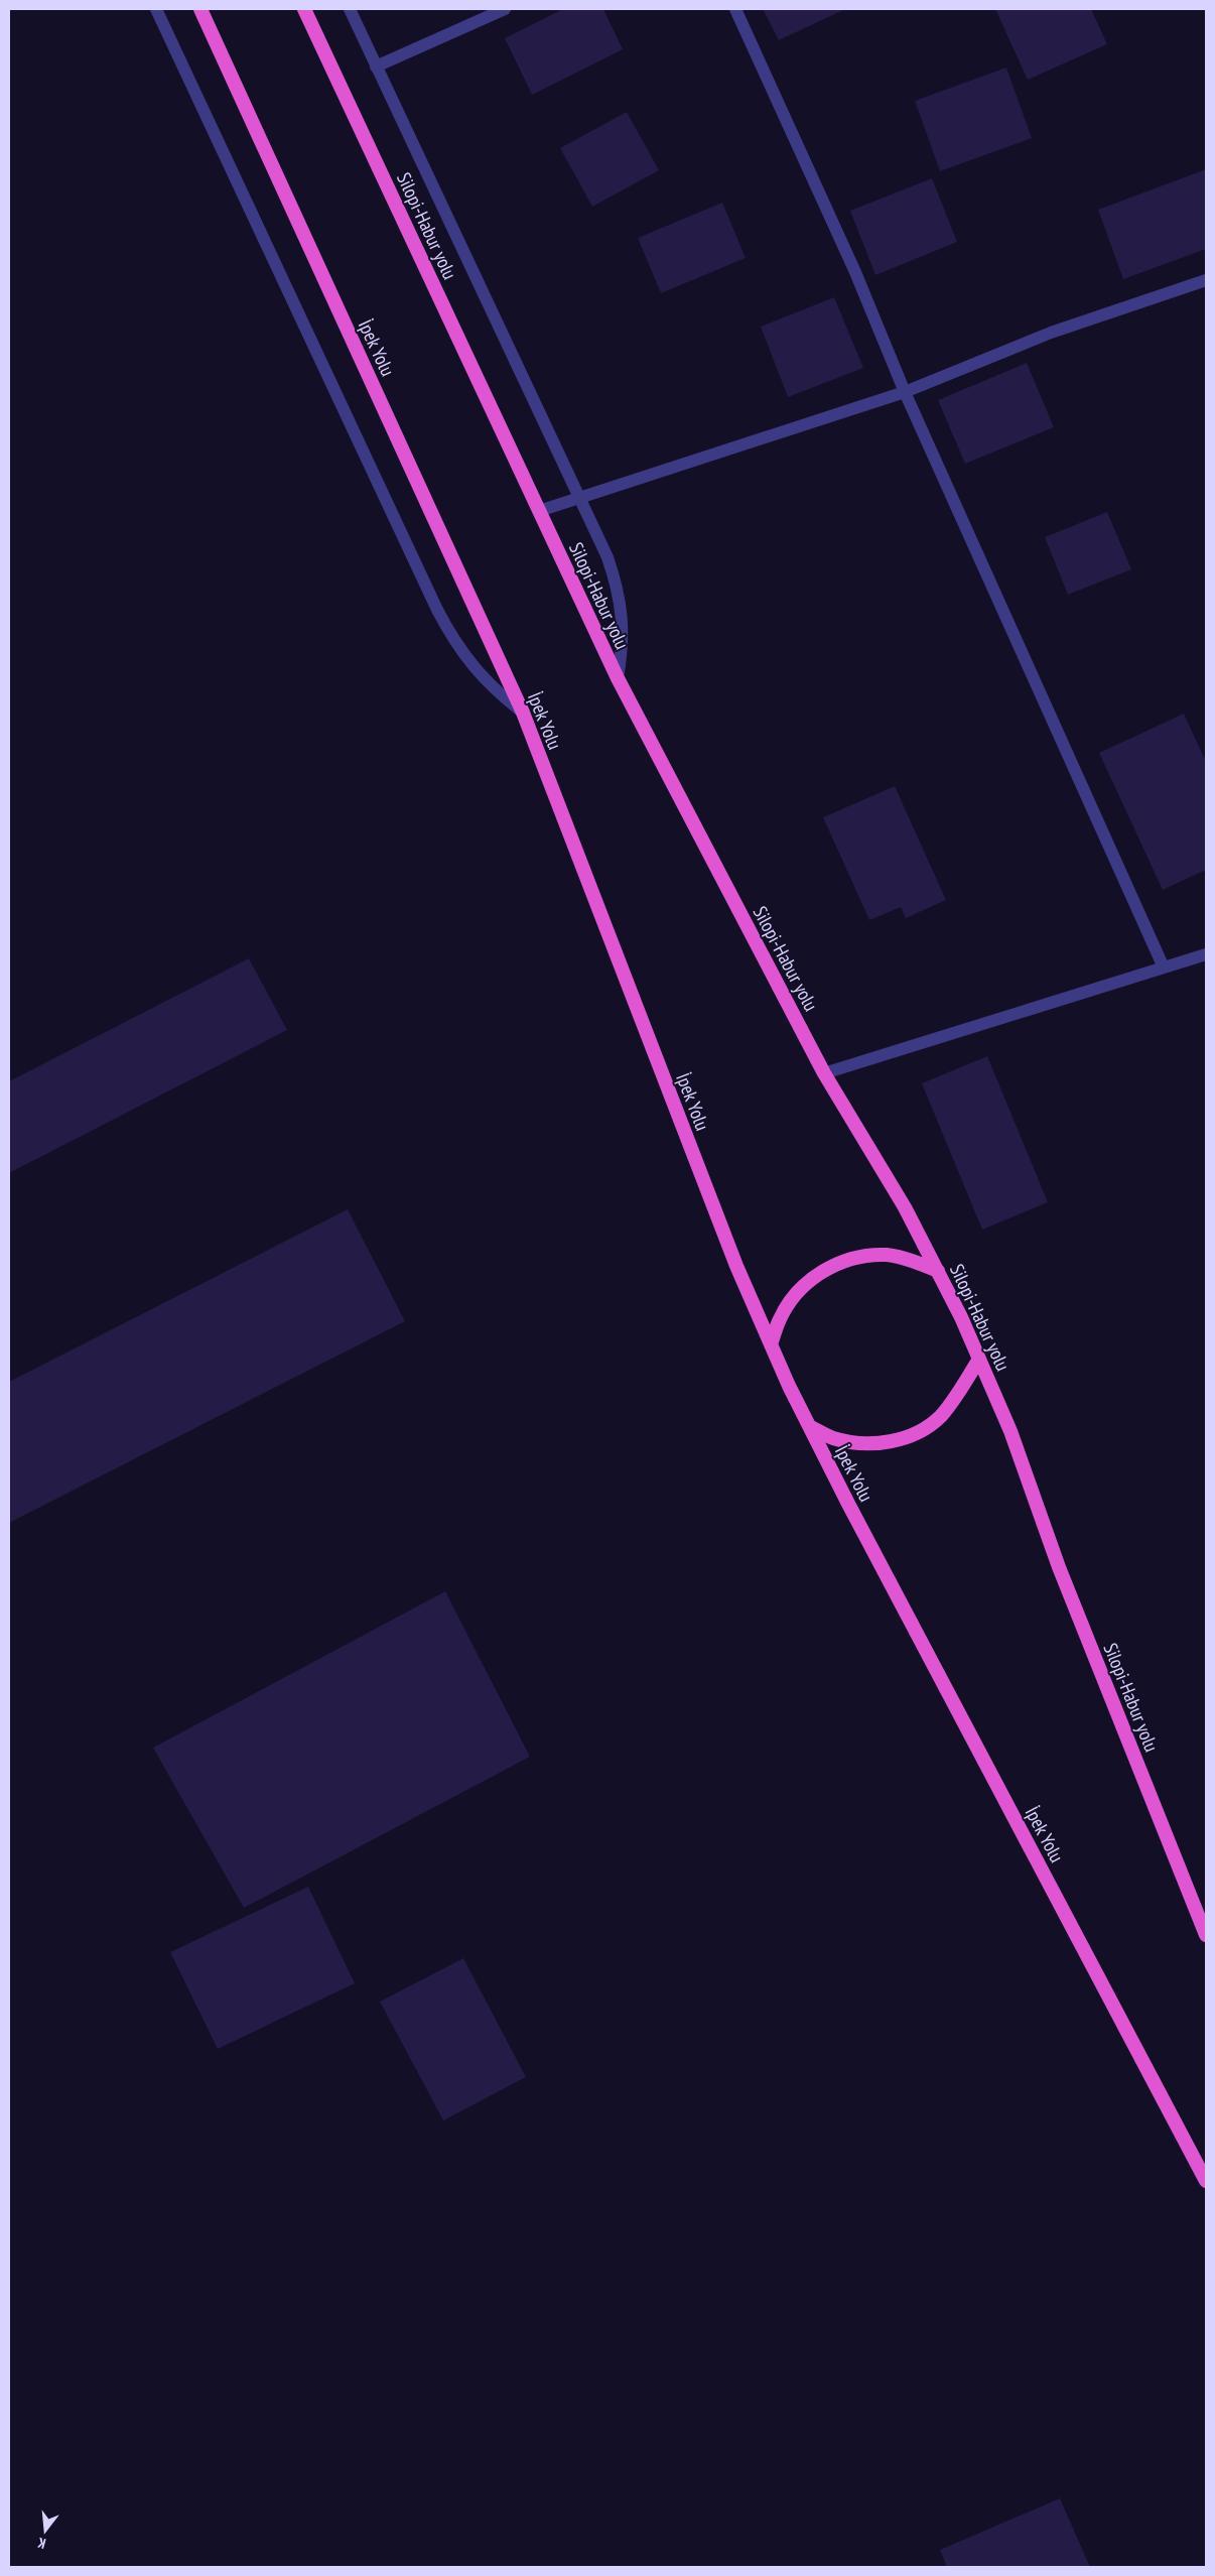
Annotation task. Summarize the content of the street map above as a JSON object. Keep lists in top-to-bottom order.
{
  "streets": {
    "highway": ["Silopi-Habur yolu", "İpek Yolu"]
  },
  "north": "bottom"
}
